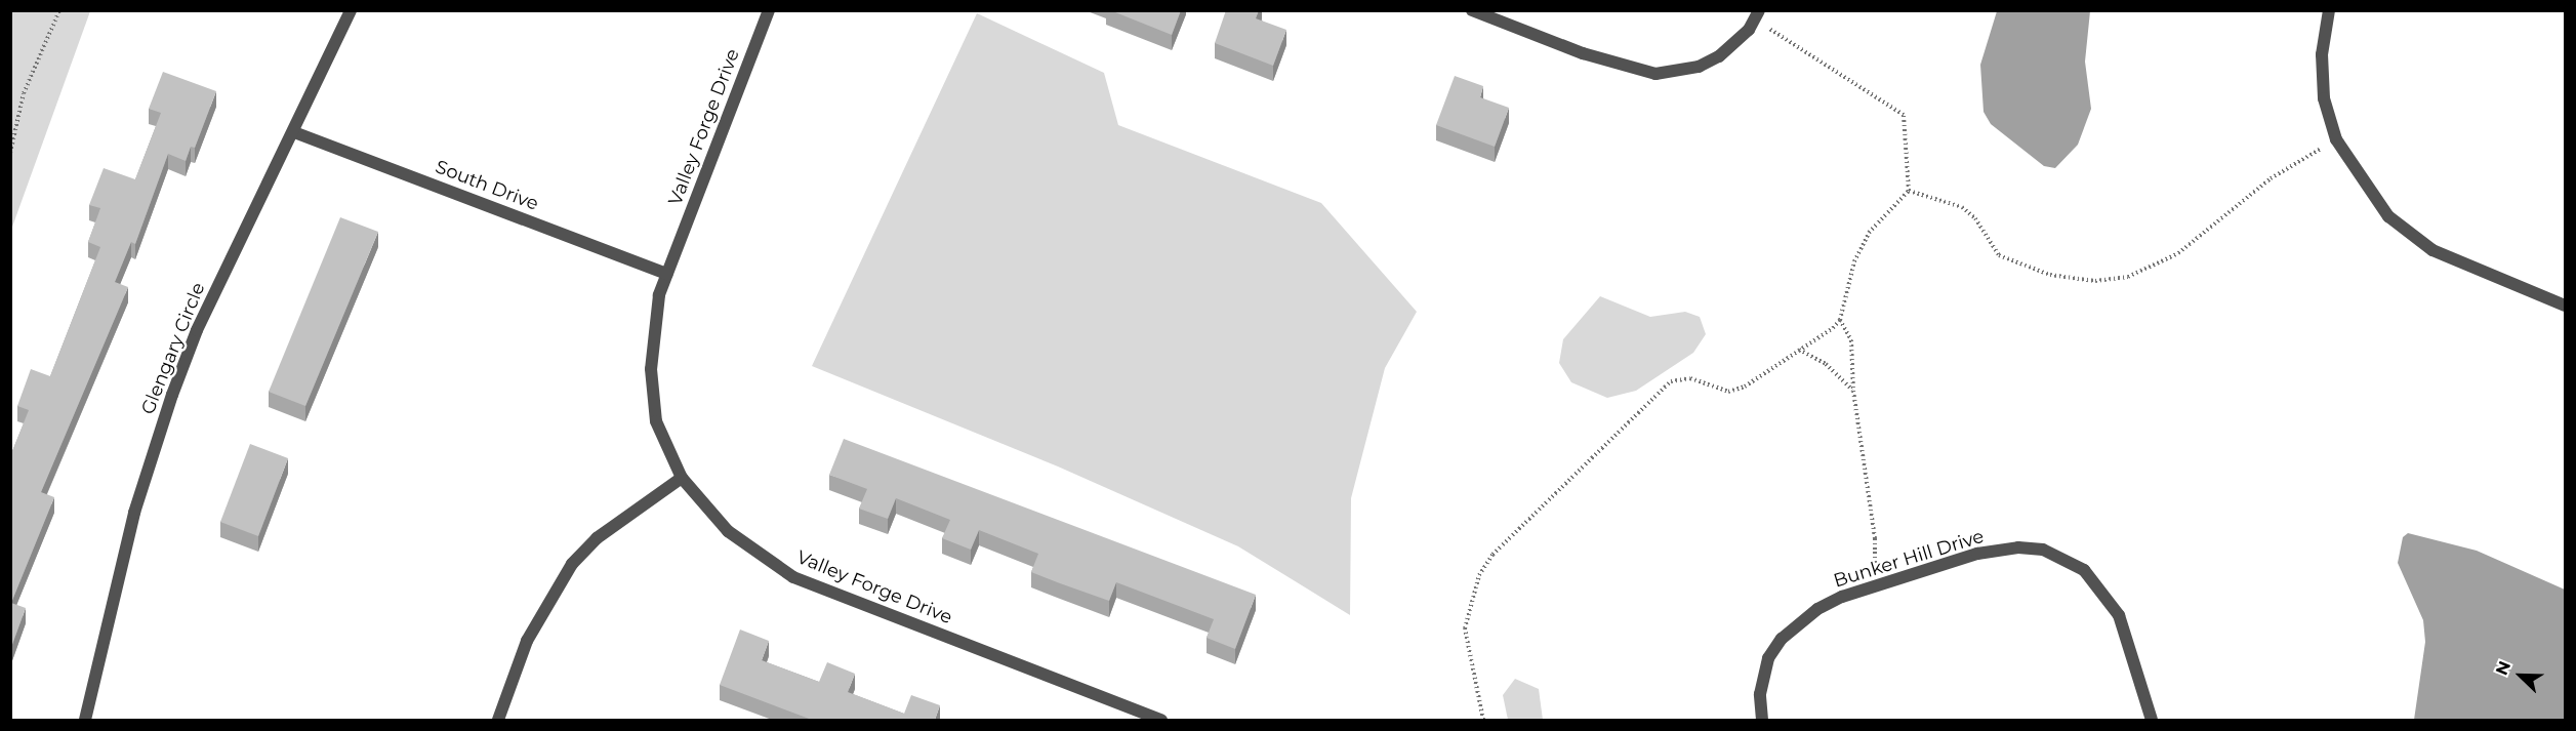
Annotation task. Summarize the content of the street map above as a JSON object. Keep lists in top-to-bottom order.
{
  "streets": {
    "street": [
      "Valley Forge Drive",
      "South Drive",
      "Glengary Circle",
      "Bunker Hill Drive"
    ]
  },
  "crossings": [
    ["Valley Forge Drive", "South Drive"],
    ["South Drive", "Glengary Circle"]
  ],
  "north": "top left"
}
